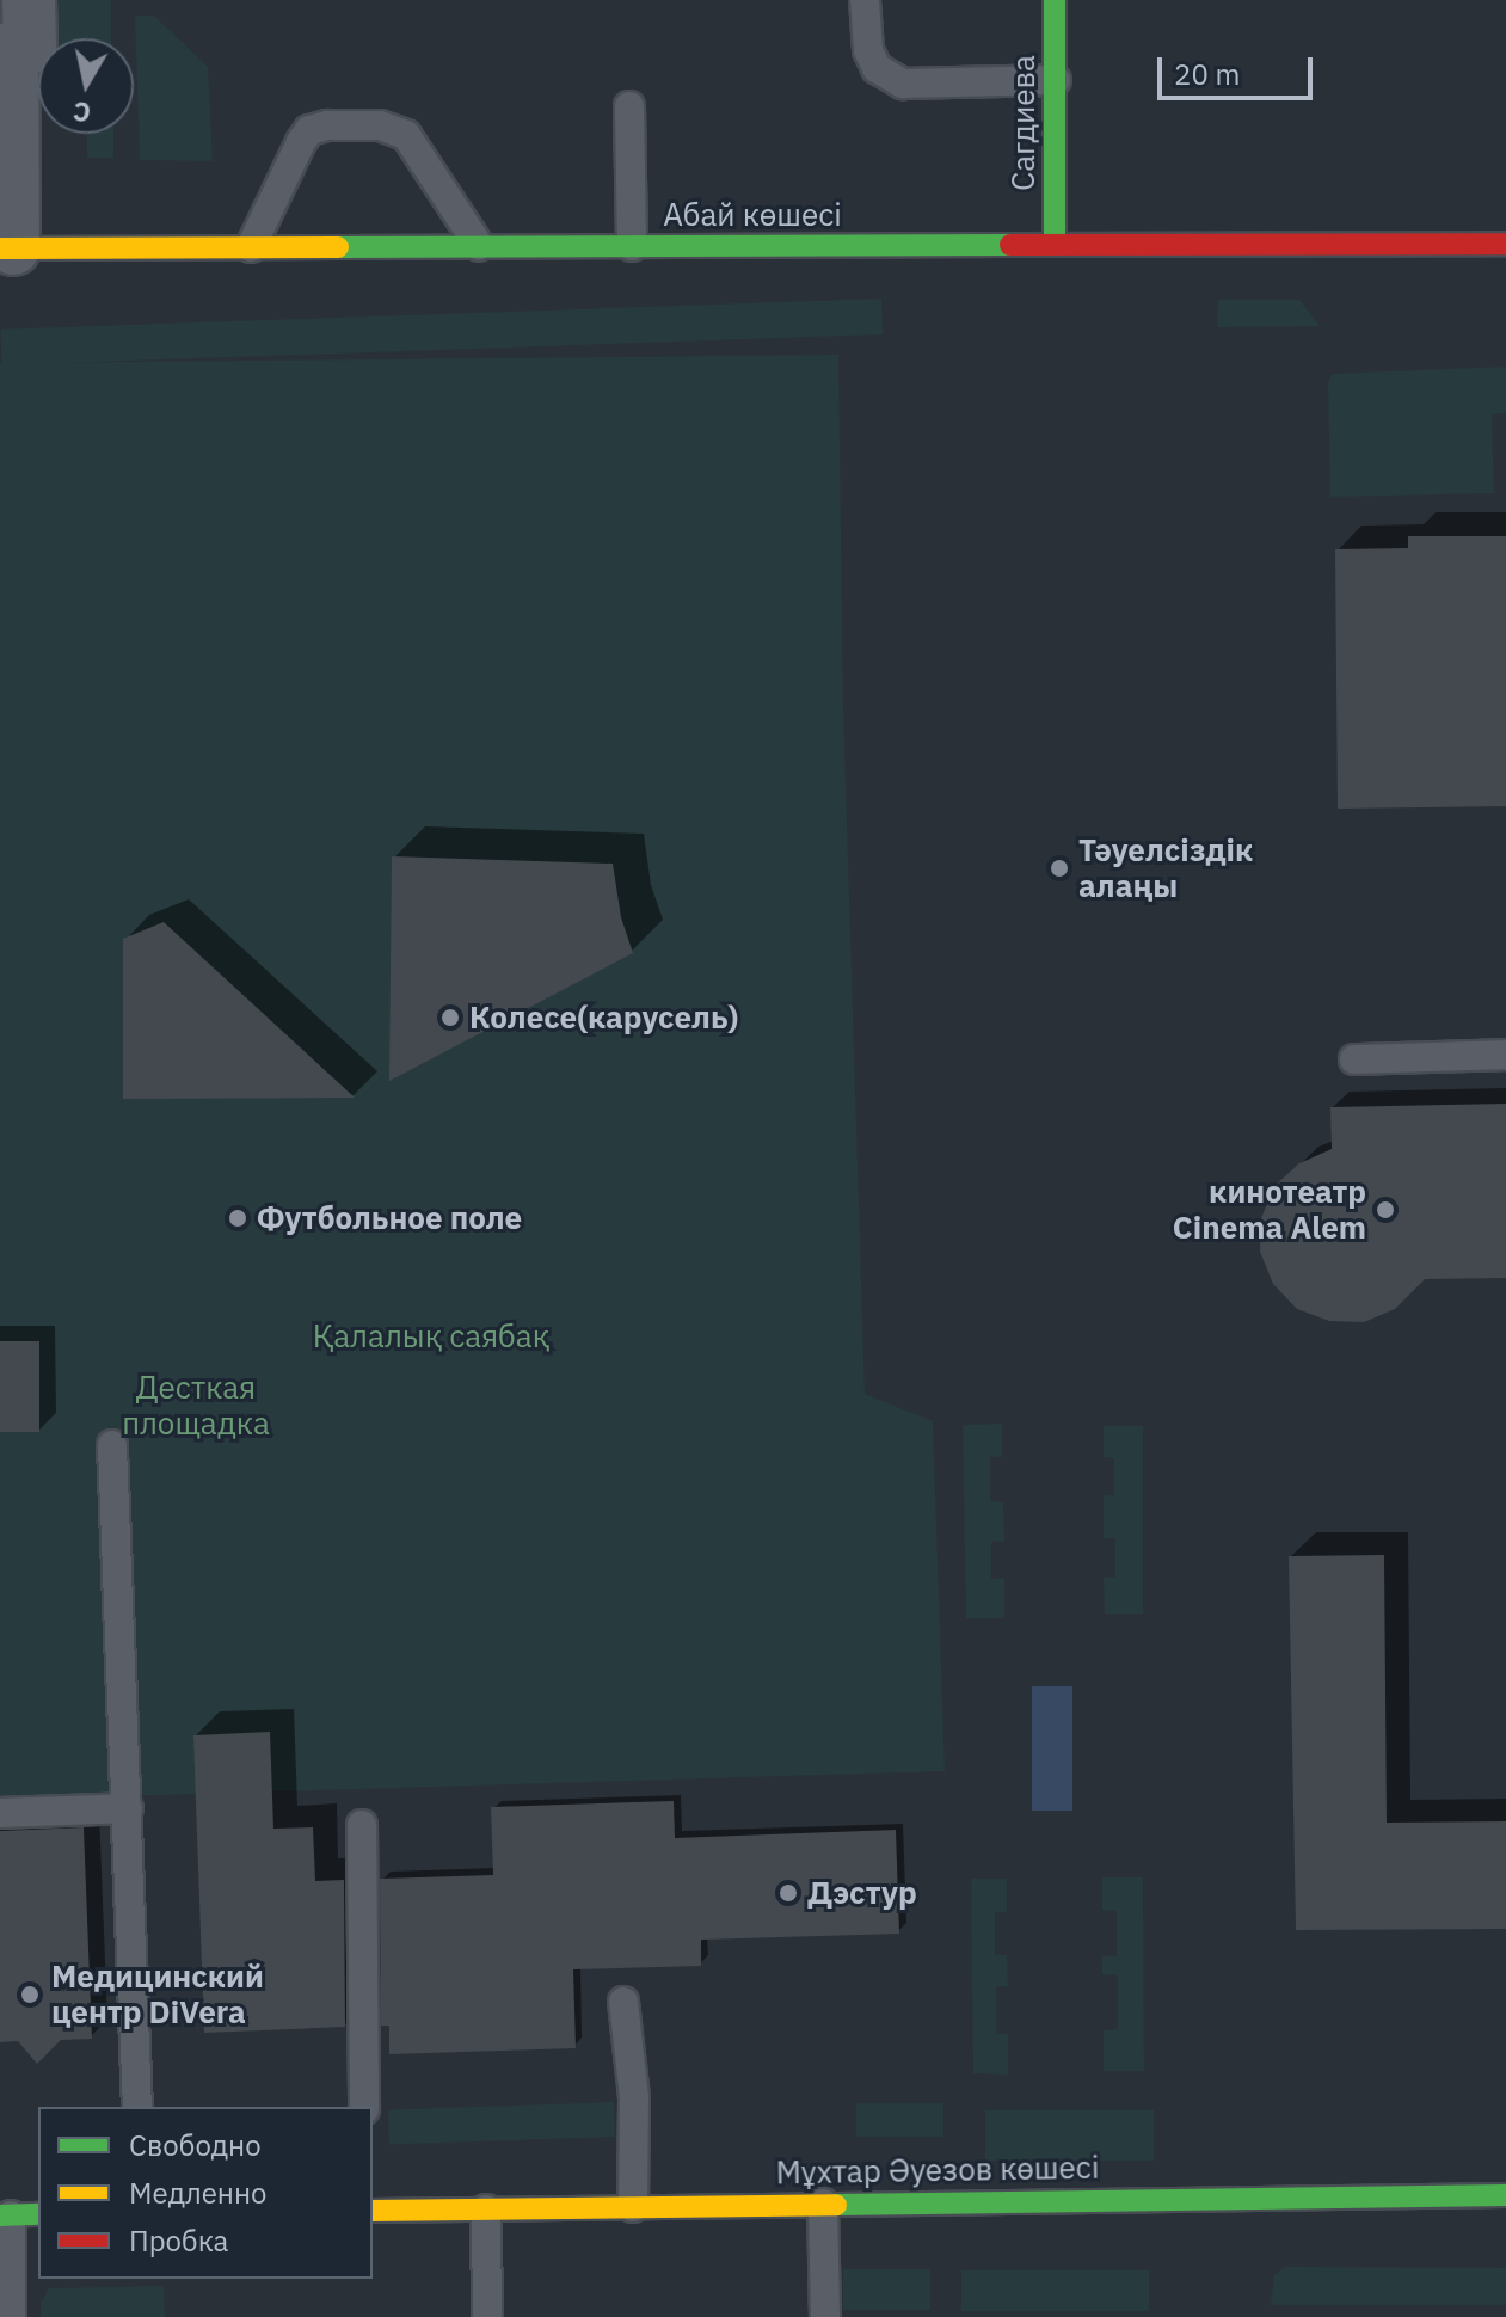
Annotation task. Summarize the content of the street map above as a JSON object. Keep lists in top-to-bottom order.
{
  "streets": {
    "street": ["Сагдиева", "Абай көшесі", "Мұхтар Әуезов көшесі"]
  },
  "crossings": [
    ["Сагдиева", "Абай көшесі"]
  ],
  "parks": ["Қалалық саябақ", "Десткая площадка"],
  "places": [
    "Тәуелсіздік алаңы",
    "Колесе(карусель)",
    "кинотеатр Cinema Alem",
    "Футбольное поле",
    "Дэстур",
    "Медицинский центр DiVera"
  ],
  "legend": ["Свободно", "Медленно", "Пробка"],
  "scale_bar": "20 m",
  "north": "bottom"
}
